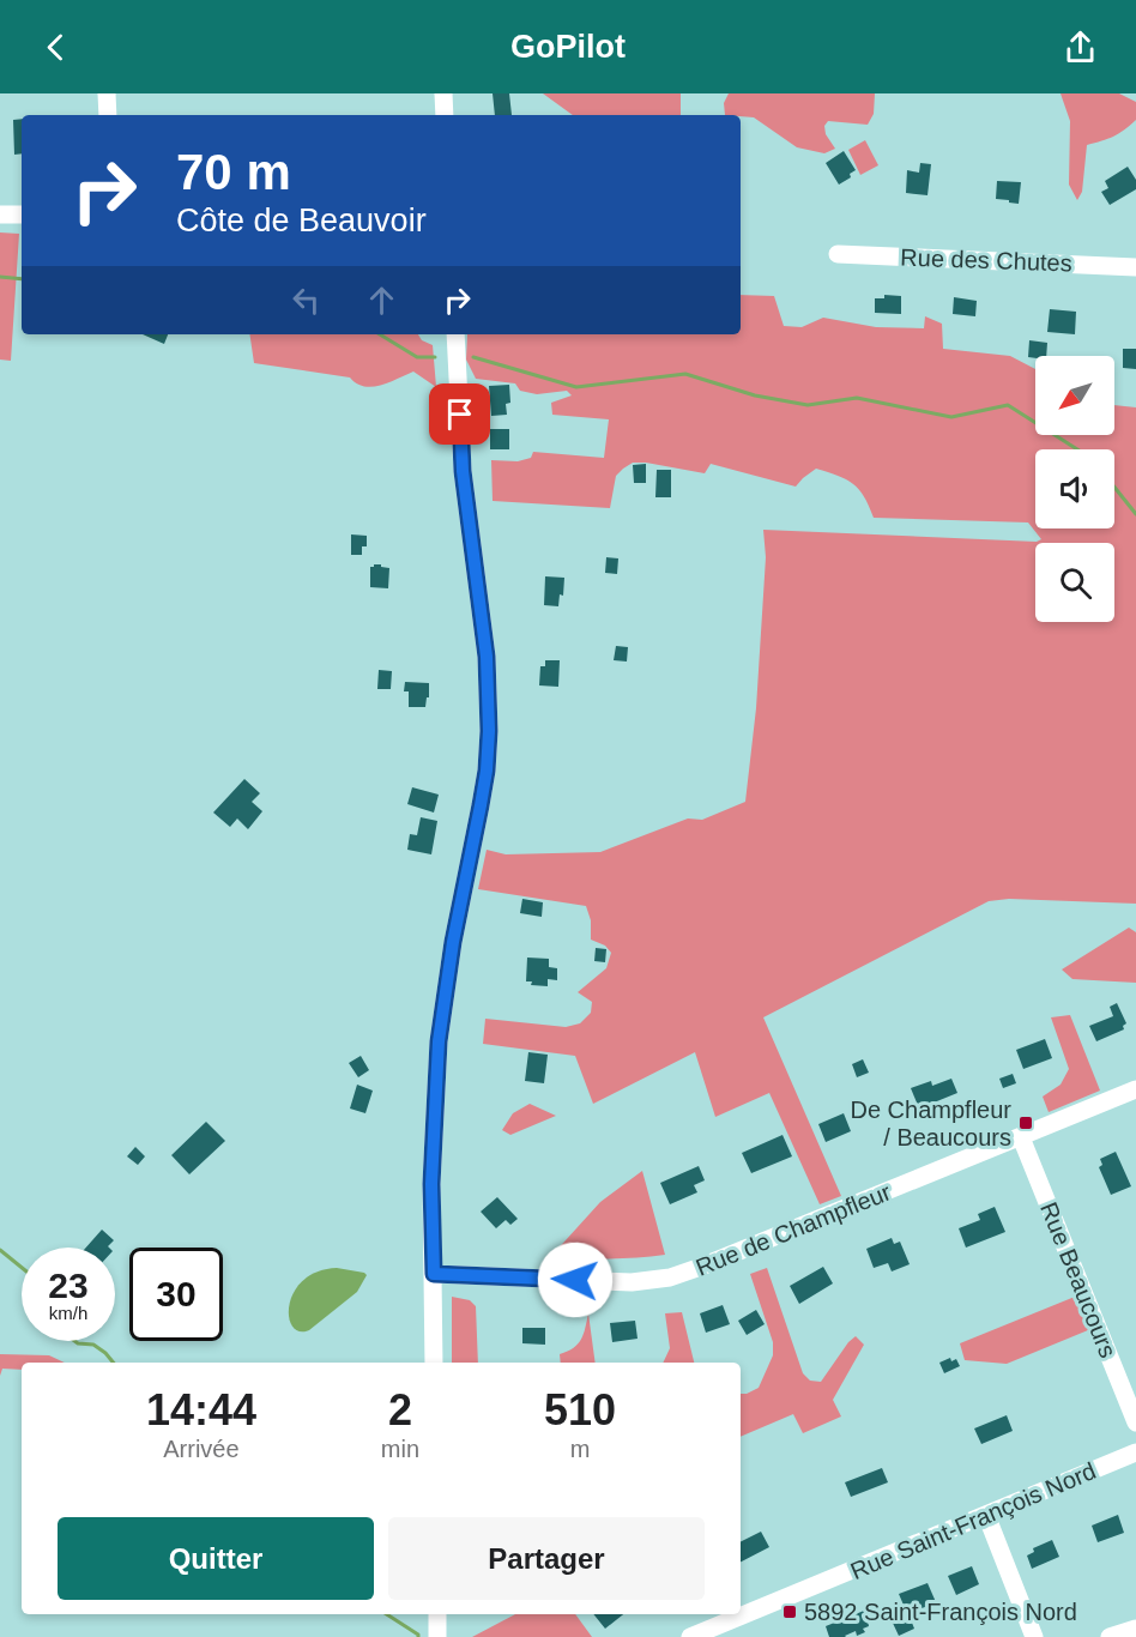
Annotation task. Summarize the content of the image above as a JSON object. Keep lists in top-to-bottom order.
{
  "streets": {
    "street": [
      "Rue des Chutes",
      "Rue de Champfleur",
      "Rue Beaucours",
      "Rue Saint-François Nord"
    ]
  },
  "crossings": [
    ["Rue de Champfleur", "Rue Beaucours"]
  ],
  "places": {
    "transit": ["De Champfleur / Beaucours", "5892 Saint-François Nord"]
  },
  "north": "bottom left",
  "page": {
    "header": "GoPilot",
    "turn": ["70 m", "Côte de Beauvoir"],
    "speed": "23 km/h",
    "limit": "30",
    "eta": [
      "14:44",
      "Arrivée",
      "2",
      "min",
      "510",
      "m"
    ],
    "buttons": ["Quitter", "Partager"]
  }
}
